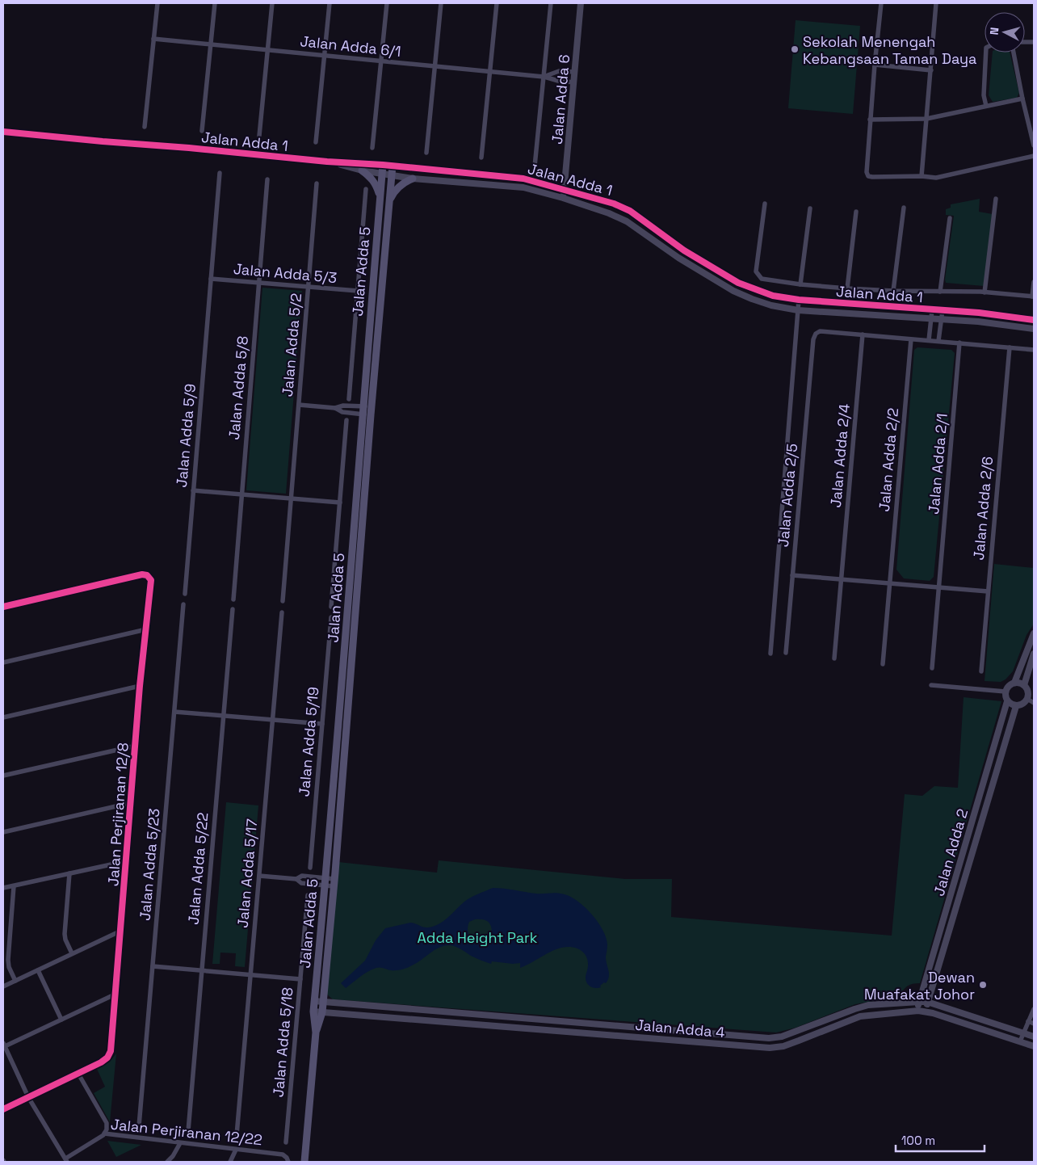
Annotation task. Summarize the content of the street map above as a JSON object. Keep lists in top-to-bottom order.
{
  "streets": {
    "main road": ["Jalan Adda 5"],
    "street": [
      "Jalan Adda 6/1",
      "Jalan Adda 6",
      "Jalan Adda 1",
      "Jalan Adda 5/3",
      "Jalan Adda 5/2",
      "Jalan Adda 5/8",
      "Jalan Adda 5/9",
      "Jalan Adda 2/4",
      "Jalan Adda 2/2",
      "Jalan Adda 2/1",
      "Jalan Adda 2/5",
      "Jalan Adda 2/6",
      "Jalan Adda 5/19",
      "Jalan Perjiranan 12/8",
      "Jalan Adda 2",
      "Jalan Adda 5/23",
      "Jalan Adda 5/22",
      "Jalan Adda 5/17",
      "Jalan Adda 4",
      "Jalan Adda 5/18",
      "Jalan Perjiranan 12/22"
    ]
  },
  "crossings": [
    ["Jalan Adda 6", "Jalan Adda 1"],
    ["Jalan Adda 1", "Jalan Adda 5"],
    ["Jalan Adda 5", "Jalan Adda 4"],
    ["Jalan Adda 5/3", "Jalan Adda 5/2"],
    ["Jalan Adda 5/3", "Jalan Adda 5/8"],
    ["Jalan Adda 5/3", "Jalan Adda 5/9"],
    ["Jalan Adda 2/4", "Jalan Adda 2/5"],
    ["Jalan Adda 2", "Jalan Adda 4"]
  ],
  "parks": ["Adda Height Park"],
  "places": ["Sekolah Menengah Kebangsaan Taman Daya", "Dewan Muafakat Johor"],
  "scale_bar": "100 m",
  "north": "left"
}
